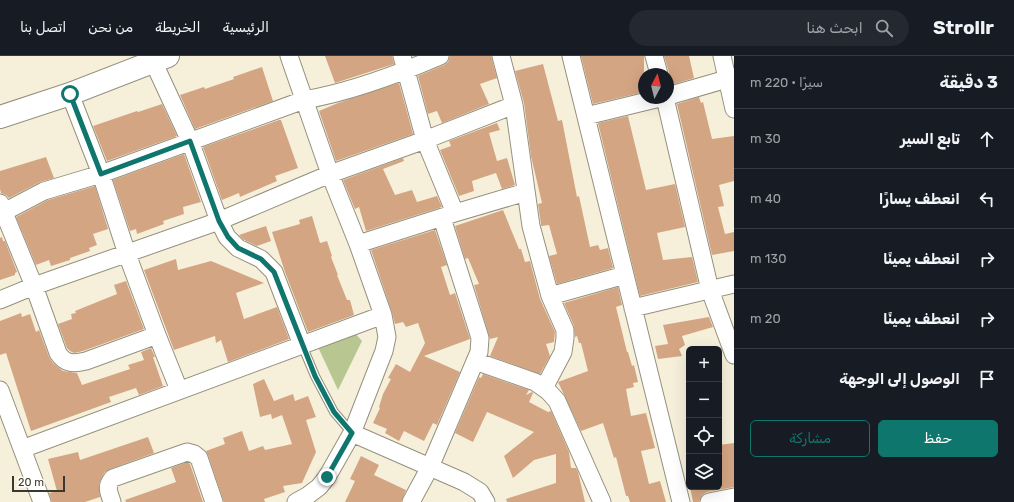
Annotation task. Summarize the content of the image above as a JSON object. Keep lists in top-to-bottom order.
{
  "scale_bar": "20 m",
  "north": "top",
  "page": {
    "header": "Strollr",
    "search": "ابحث هنا",
    "nav": [
      "الرئيسية",
      "الخريطة",
      "من نحن",
      "اتصل بنا"
    ],
    "heading": ["3 دقيقة", "سيرًا · 220 m"],
    "list": [
      ["تابع السير", "30 m"],
      ["انعطف يسارًا", "40 m"],
      ["انعطف يمينًا", "130 m"],
      ["انعطف يمينًا", "20 m"],
      "الوصول إلى الوجهة"
    ],
    "map_buttons": ["+", "−"],
    "buttons": ["حفظ", "مشاركة"],
    "scale": "20 m"
  }
}
